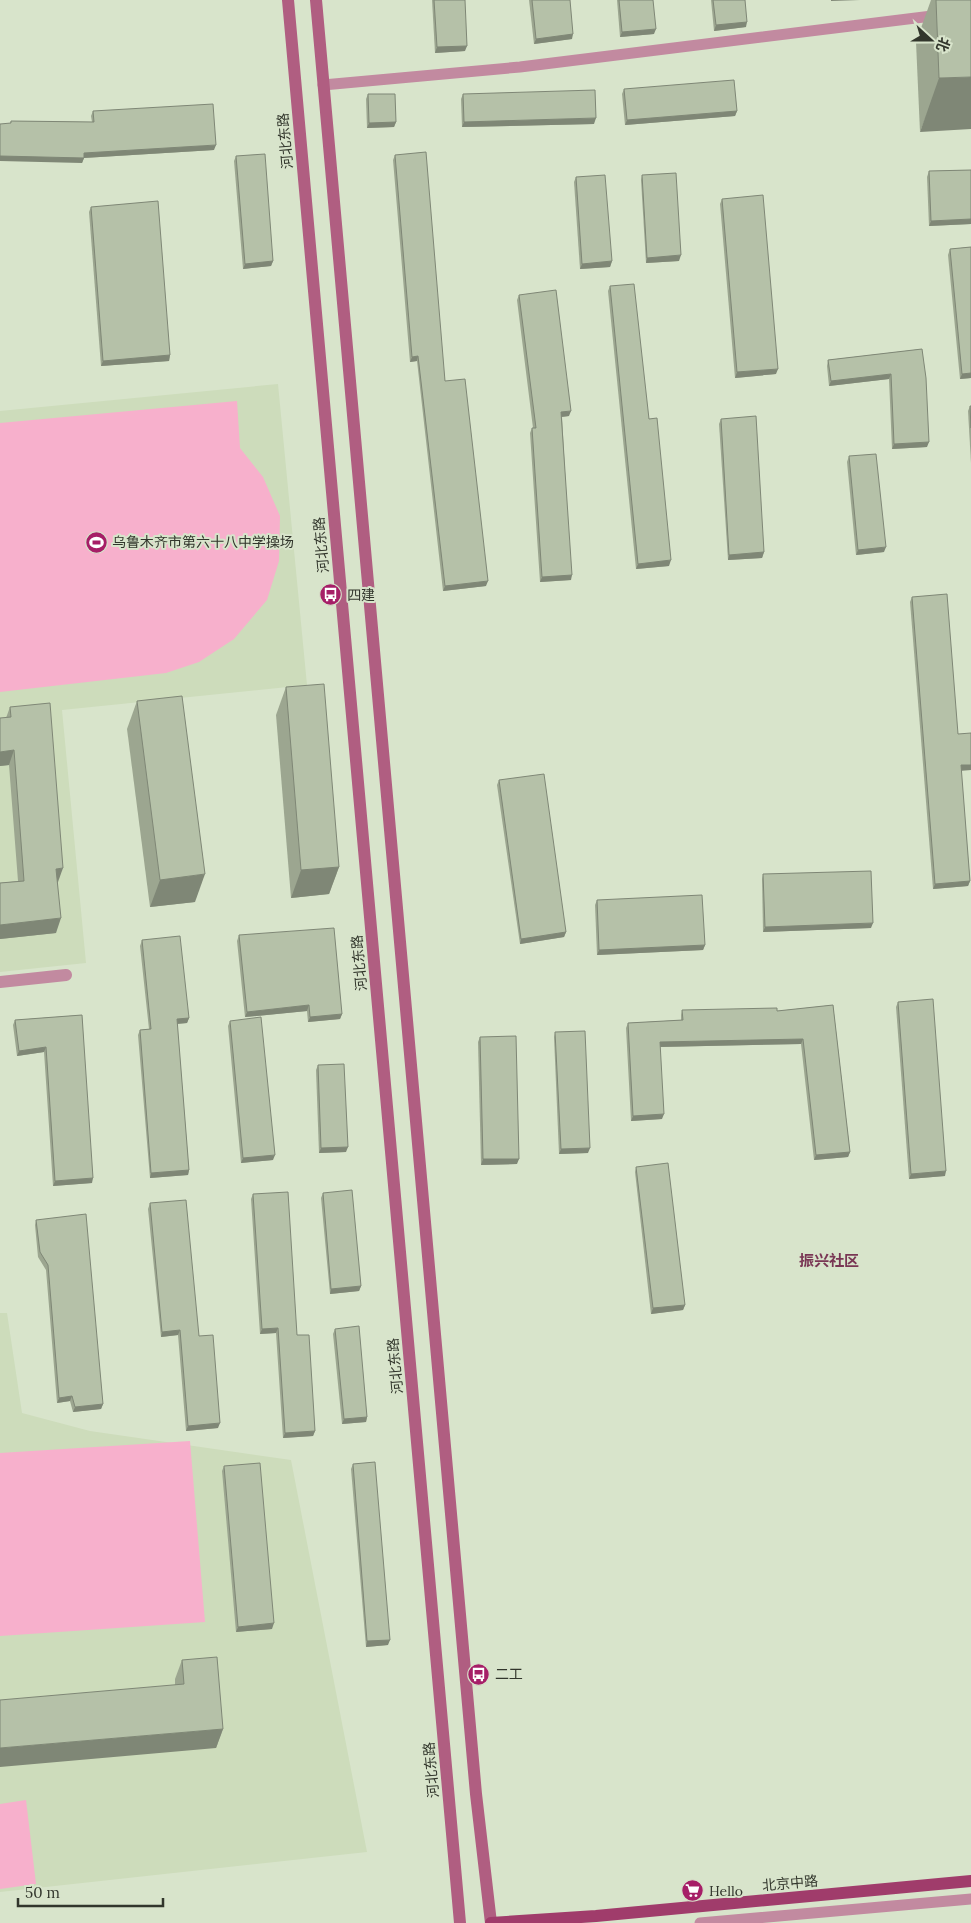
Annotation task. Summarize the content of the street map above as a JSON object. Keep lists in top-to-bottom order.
{
  "streets": {
    "main road": ["河北东路", "北京中路"]
  },
  "districts": ["振兴社区"],
  "places": {
    "sports": ["乌鲁木齐市第六十八中学操场"],
    "bus stop": ["四建", "二工"],
    "supermarket": ["Hello"]
  },
  "scale_bar": "50 m",
  "north": "right"
}
